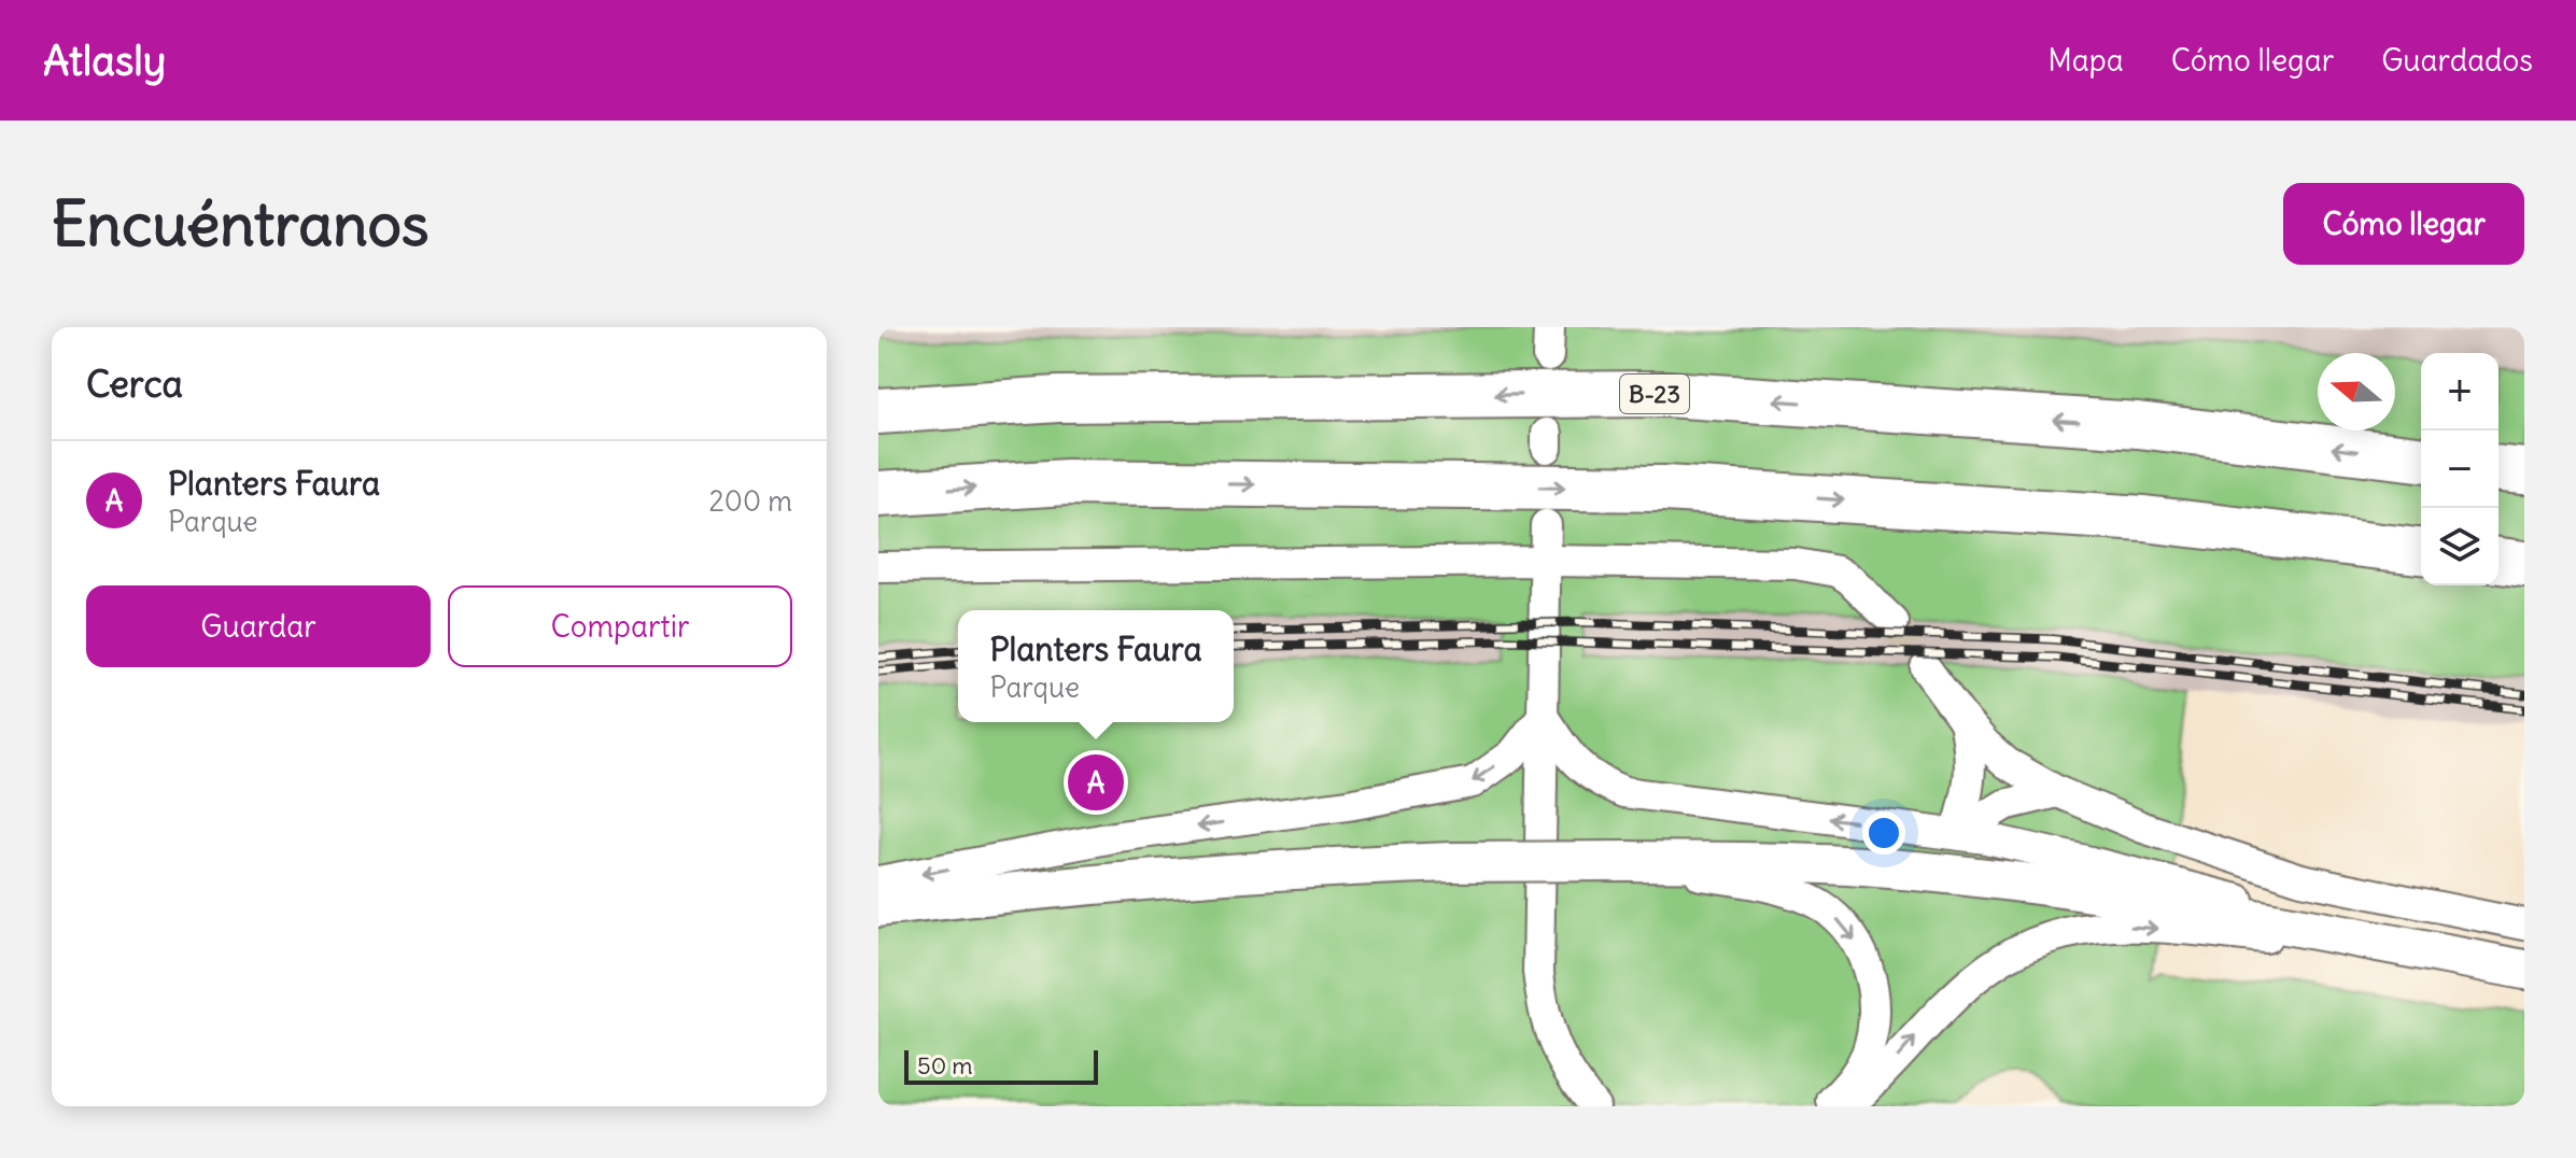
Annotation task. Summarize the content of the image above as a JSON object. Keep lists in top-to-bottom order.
{
  "streets": {
    "highway": ["B-23"]
  },
  "scale_bar": "50 m",
  "north": "left",
  "page": {
    "header": "Atlasly",
    "nav": ["Mapa", "Cómo llegar", "Guardados"],
    "buttons": [
      "Cómo llegar",
      ["Guardar", "Compartir"]
    ],
    "title": "Encuéntranos",
    "heading": "Cerca",
    "map_buttons": ["+", "−"],
    "list": [
      {
        "mark": "A",
        "name": "Planters Faura",
        "note": "Parque",
        "value": "200 m"
      }
    ],
    "popup": ["Planters Faura", "Parque"],
    "pins": "A",
    "scale": "50 m"
  }
}
